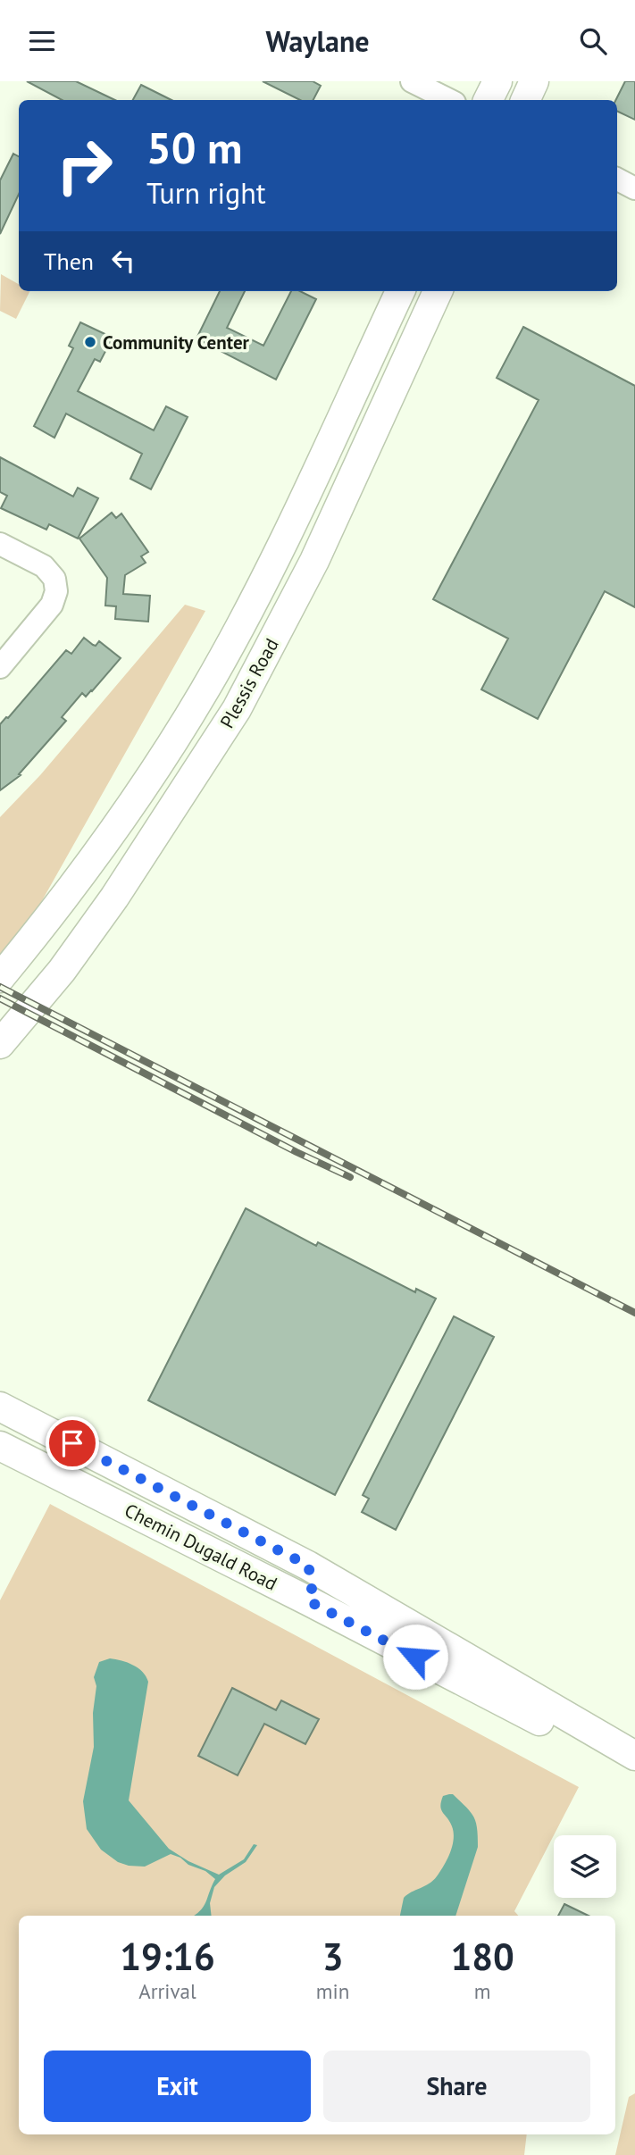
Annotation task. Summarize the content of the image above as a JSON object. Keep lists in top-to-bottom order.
{
  "streets": {
    "main road": ["Plessis Road", "Chemin Dugald Road"]
  },
  "places": ["Community Center"],
  "page": {
    "header": "Waylane",
    "turn": ["50 m", "Turn right"],
    "then": "Then",
    "eta": [
      "19:16",
      "Arrival",
      "3",
      "min",
      "180",
      "m"
    ],
    "buttons": ["Exit", "Share"]
  }
}
